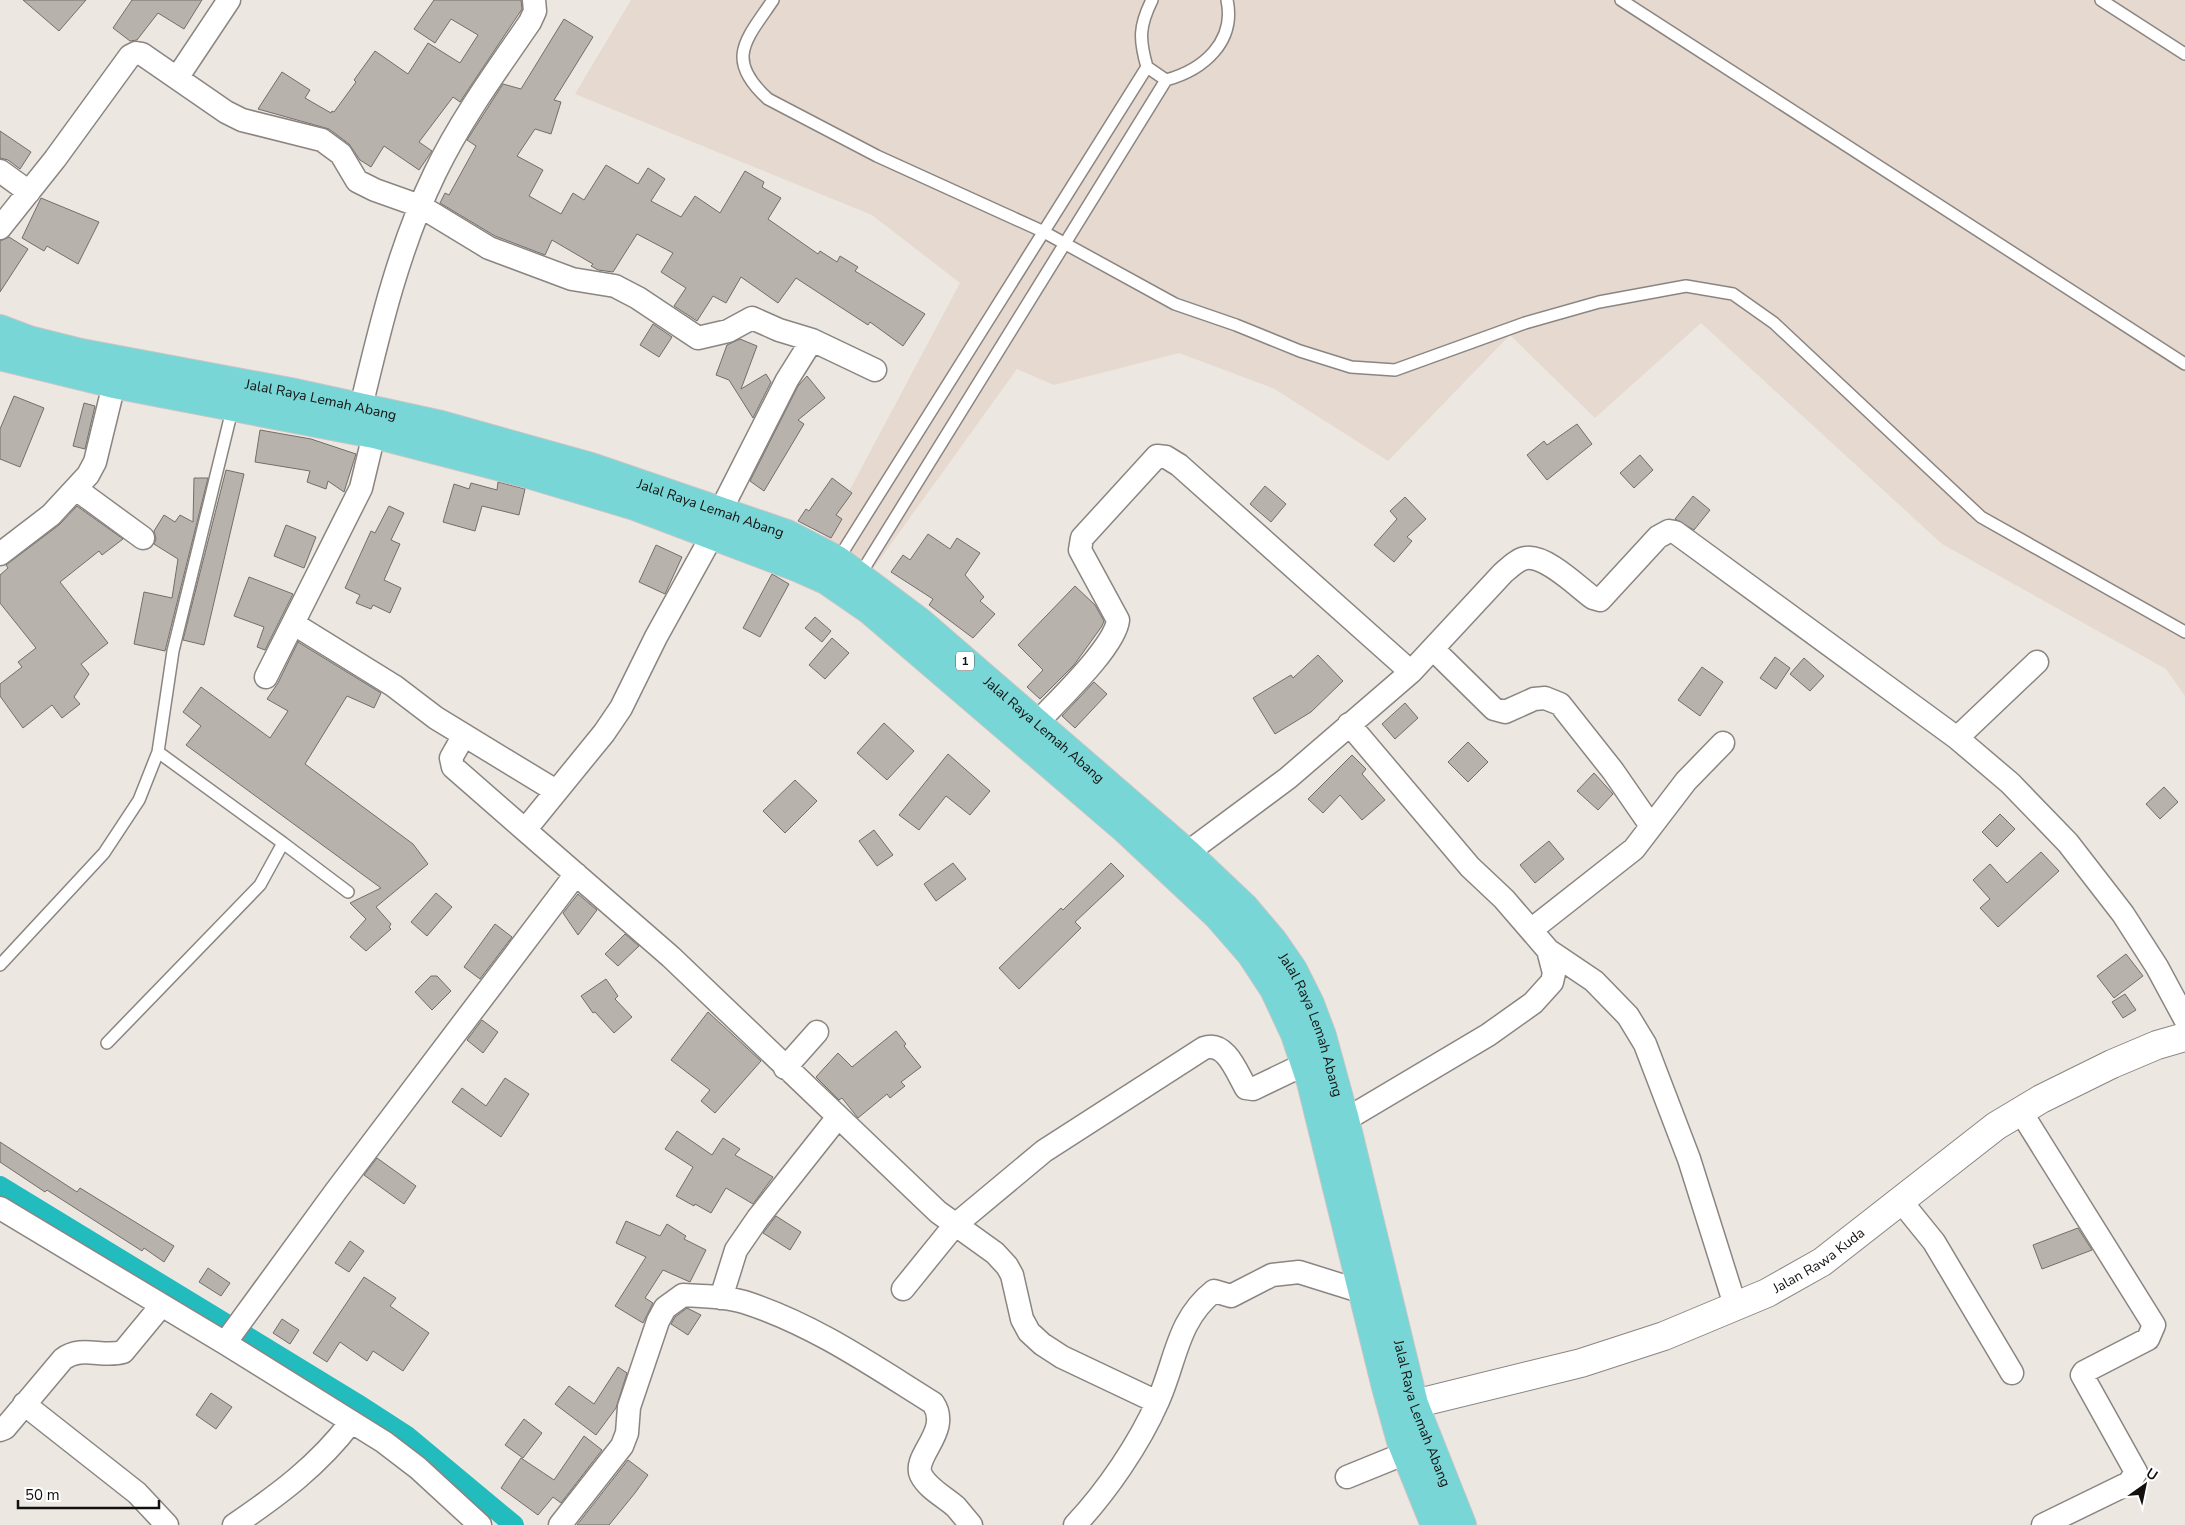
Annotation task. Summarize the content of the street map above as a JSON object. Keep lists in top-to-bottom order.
{
  "streets": {
    "highway": ["Jalal Raya Lemah Abang", "1"],
    "street": ["Jalan Rawa Kuda"]
  },
  "crossings": [
    ["Jalal Raya Lemah Abang", "Jalan Rawa Kuda"]
  ],
  "scale_bar": "50 m",
  "north": "top right"
}
